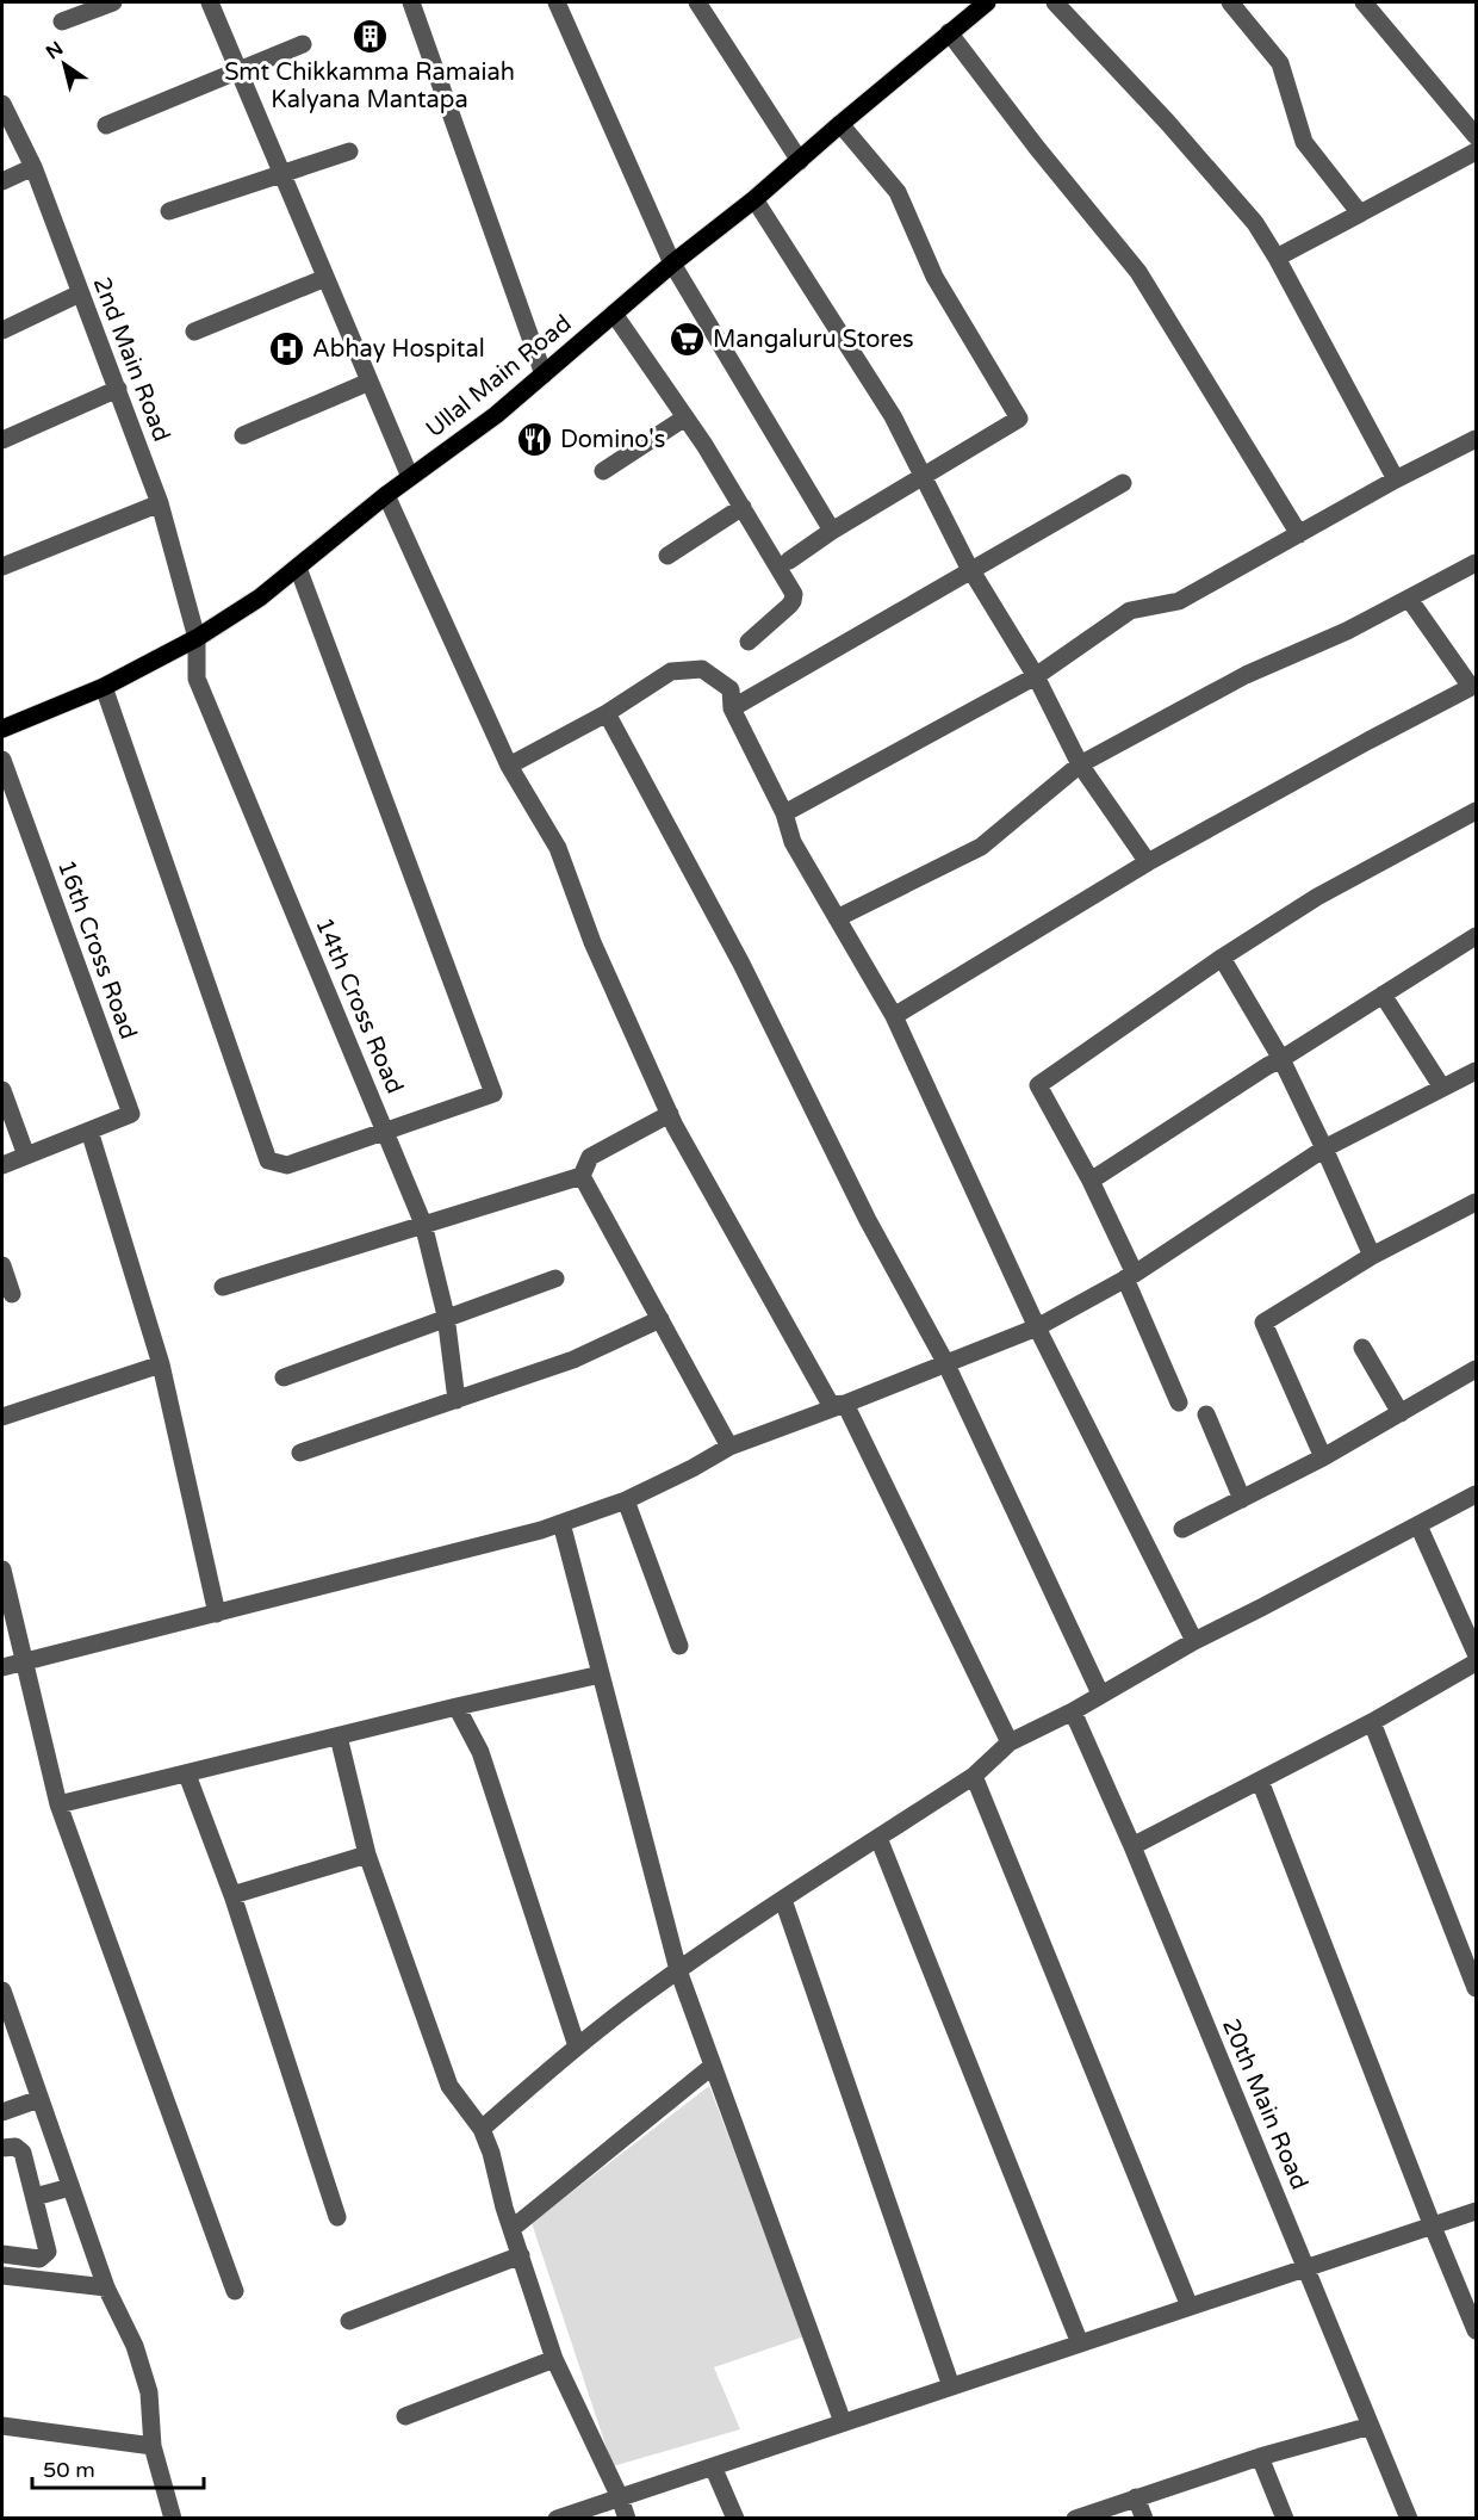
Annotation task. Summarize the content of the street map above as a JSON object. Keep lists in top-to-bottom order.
{
  "streets": {
    "main road": ["Ullal Main Road"],
    "street": [
      "2nd Main Road",
      "16th Cross Road",
      "14th Cross Road",
      "20th Main Road"
    ]
  },
  "crossings": [
    ["2nd Main Road", "Ullal Main Road"],
    ["2nd Main Road", "14th Cross Road"],
    ["Ullal Main Road", "14th Cross Road"]
  ],
  "places": {
    "building": ["Smt Chikkamma Ramaiah Kalyana Mantapa"],
    "supermarket": ["Mangaluru Stores"],
    "hospital": ["Abhay Hospital"],
    "restaurant": ["Domino's"]
  },
  "scale_bar": "50 m",
  "north": "top left"
}
